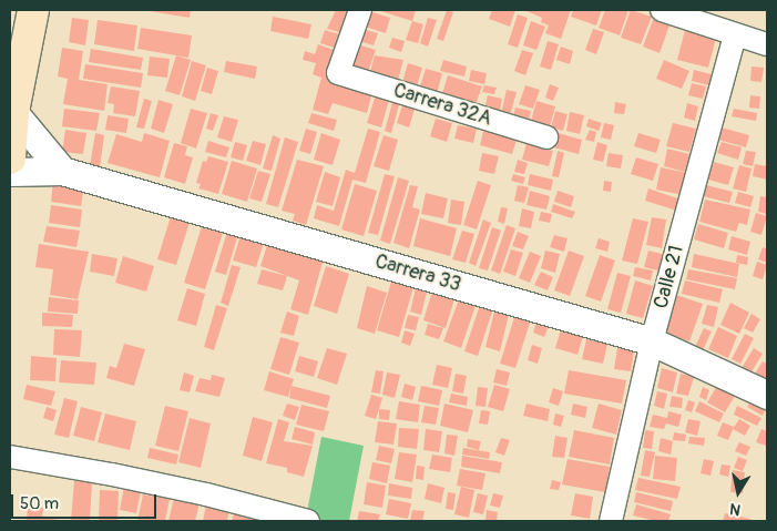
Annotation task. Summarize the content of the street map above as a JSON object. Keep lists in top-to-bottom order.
{
  "streets": {
    "street": ["Carrera 32A", "Carrera 33", "Calle 21"]
  },
  "crossings": [
    ["Carrera 33", "Calle 21"]
  ],
  "scale_bar": "50 m",
  "north": "bottom"
}
